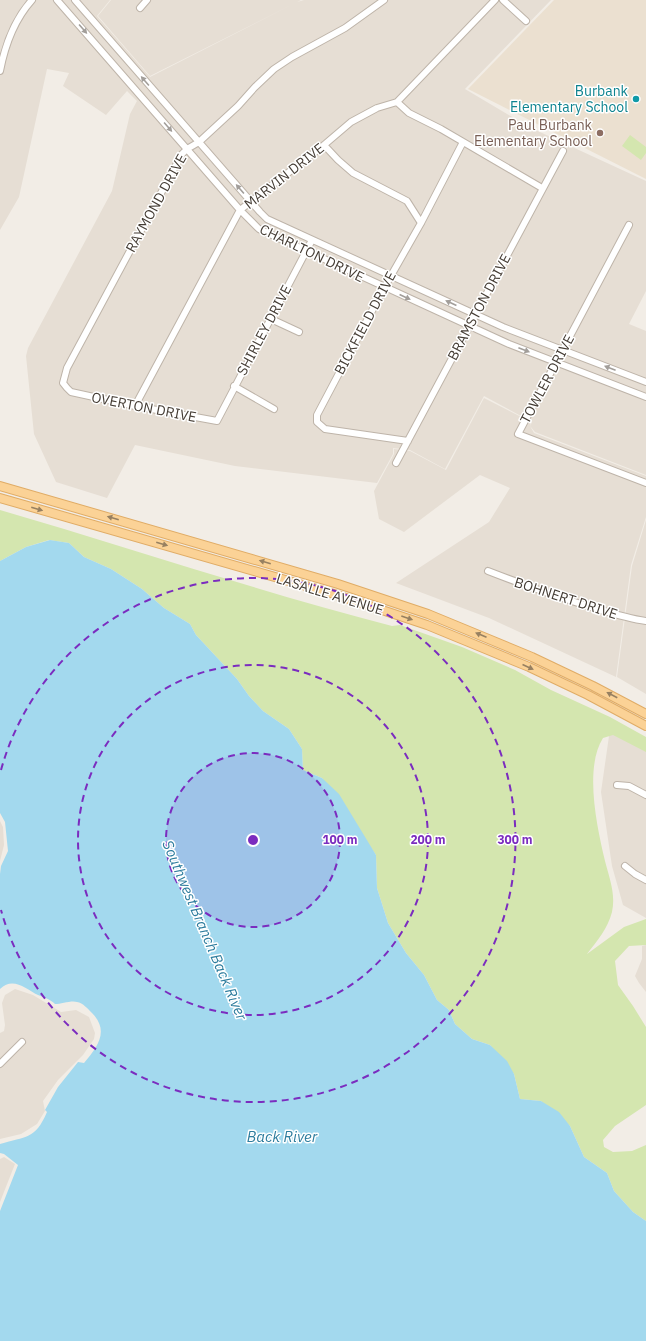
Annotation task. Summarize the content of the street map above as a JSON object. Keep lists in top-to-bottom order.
{
  "streets": {
    "main road": ["LASALLE AVENUE"],
    "street": [
      "MARVIN DRIVE",
      "RAYMOND DRIVE",
      "CHARLTON DRIVE",
      "BRAMSTON DRIVE",
      "BICKFIELD DRIVE",
      "SHIRLEY DRIVE",
      "TOWLER DRIVE",
      "OVERTON DRIVE",
      "BOHNERT DRIVE"
    ]
  },
  "crossings": [
    ["MARVIN DRIVE", "CHARLTON DRIVE"],
    ["MARVIN DRIVE", "OVERTON DRIVE"],
    ["RAYMOND DRIVE", "CHARLTON DRIVE"],
    ["RAYMOND DRIVE", "OVERTON DRIVE"],
    ["CHARLTON DRIVE", "BRAMSTON DRIVE"],
    ["CHARLTON DRIVE", "BICKFIELD DRIVE"],
    ["CHARLTON DRIVE", "SHIRLEY DRIVE"],
    ["CHARLTON DRIVE", "TOWLER DRIVE"],
    ["BRAMSTON DRIVE", "BICKFIELD DRIVE"],
    ["SHIRLEY DRIVE", "OVERTON DRIVE"]
  ],
  "water": ["Southwest Branch Back River", "Back River"],
  "places": ["Burbank Elementary School", "Paul Burbank Elementary School"],
  "rings": ["100 m", "200 m", "300 m"]
}
